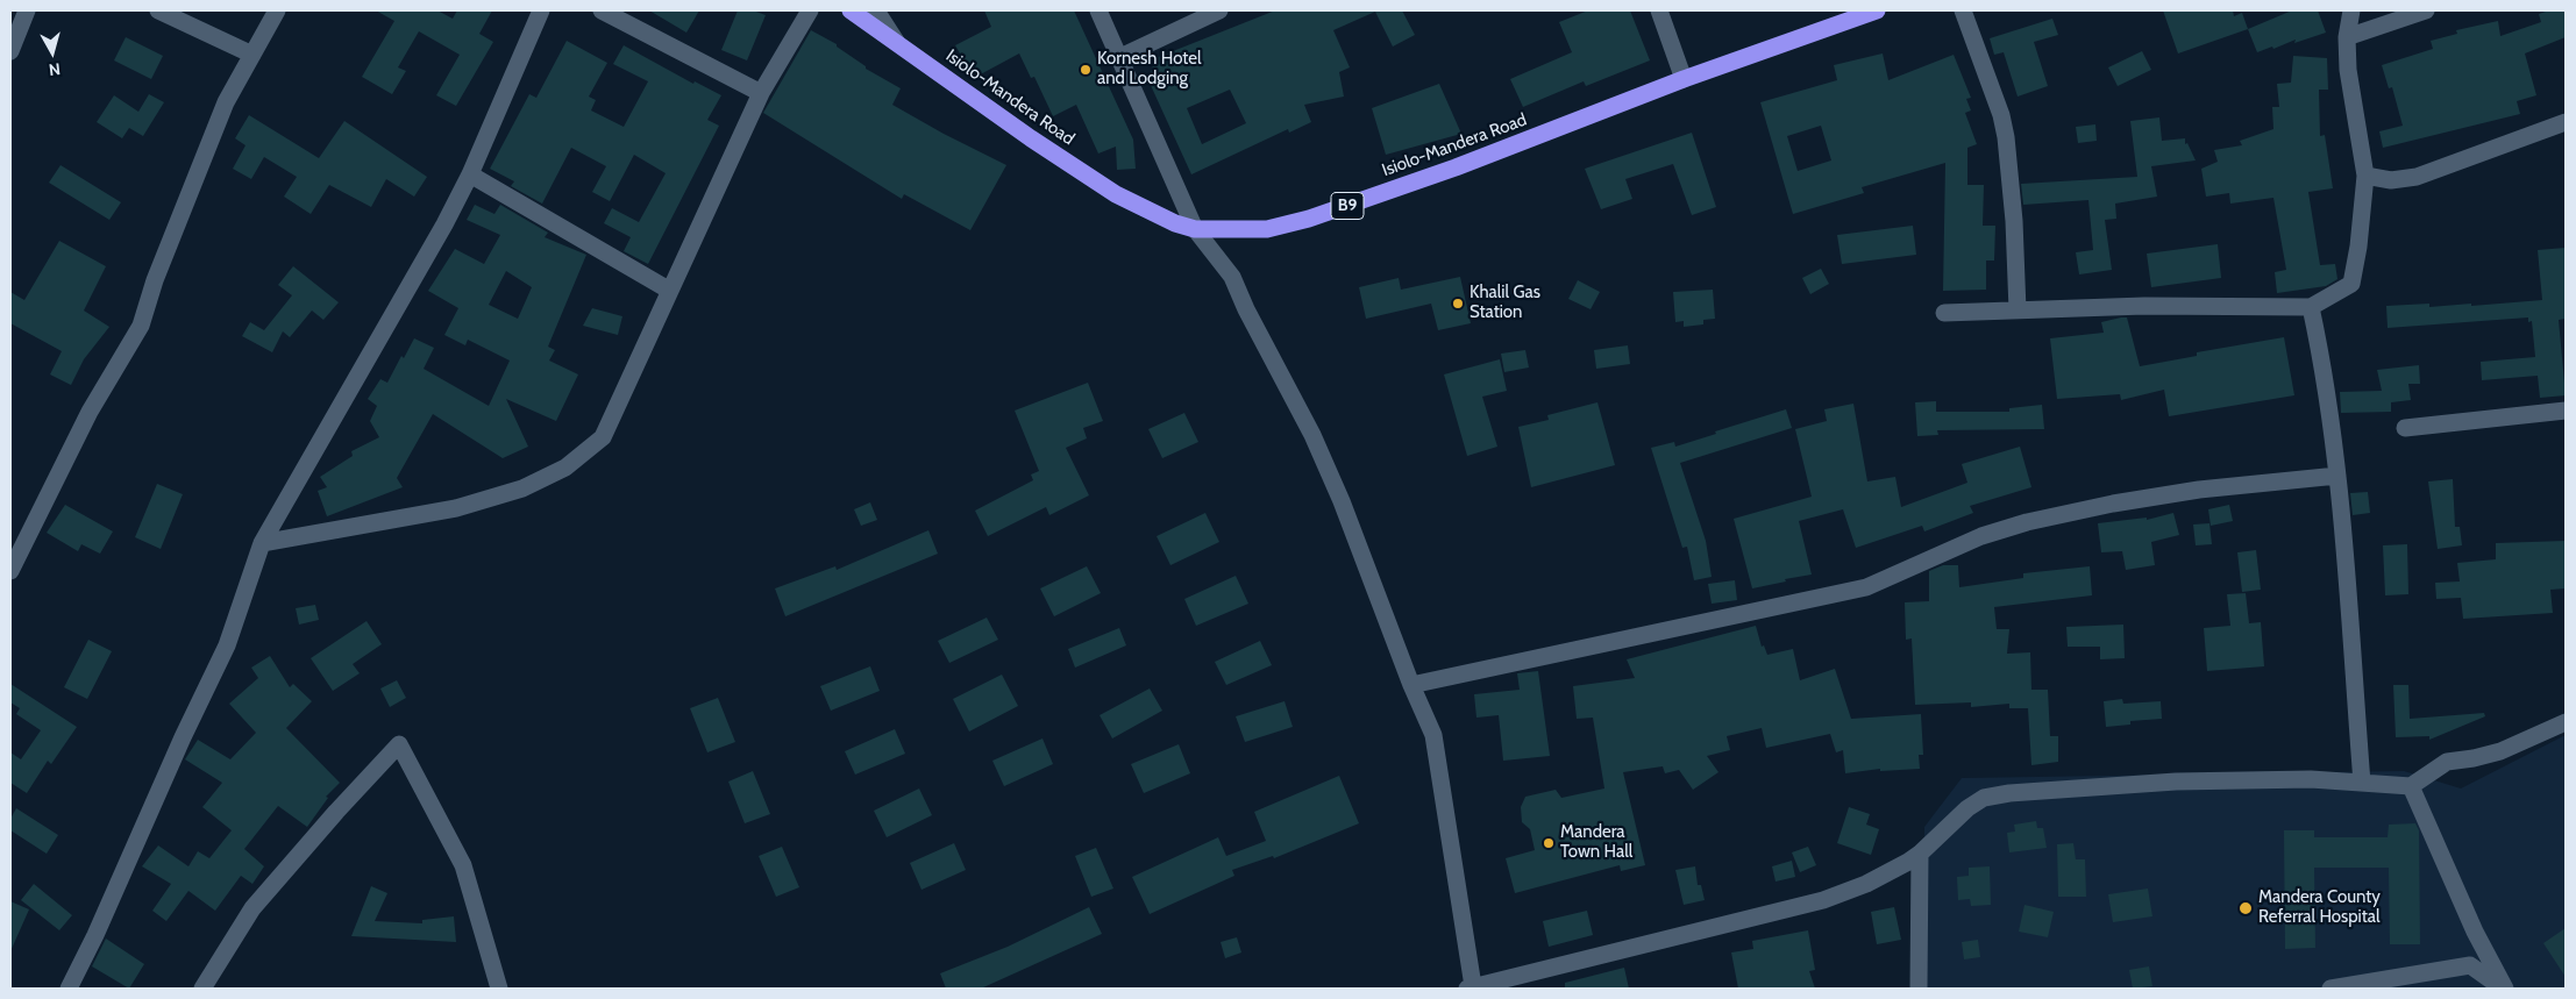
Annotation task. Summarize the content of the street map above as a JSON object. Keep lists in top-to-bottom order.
{
  "streets": {
    "highway": ["Isiolo-Mandera Road", "B9"]
  },
  "places": [
    "Kornesh Hotel and Lodging",
    "Khalil Gas Station",
    "Mandera Town Hall",
    "Mandera County Referral Hospital"
  ],
  "north": "bottom"
}
